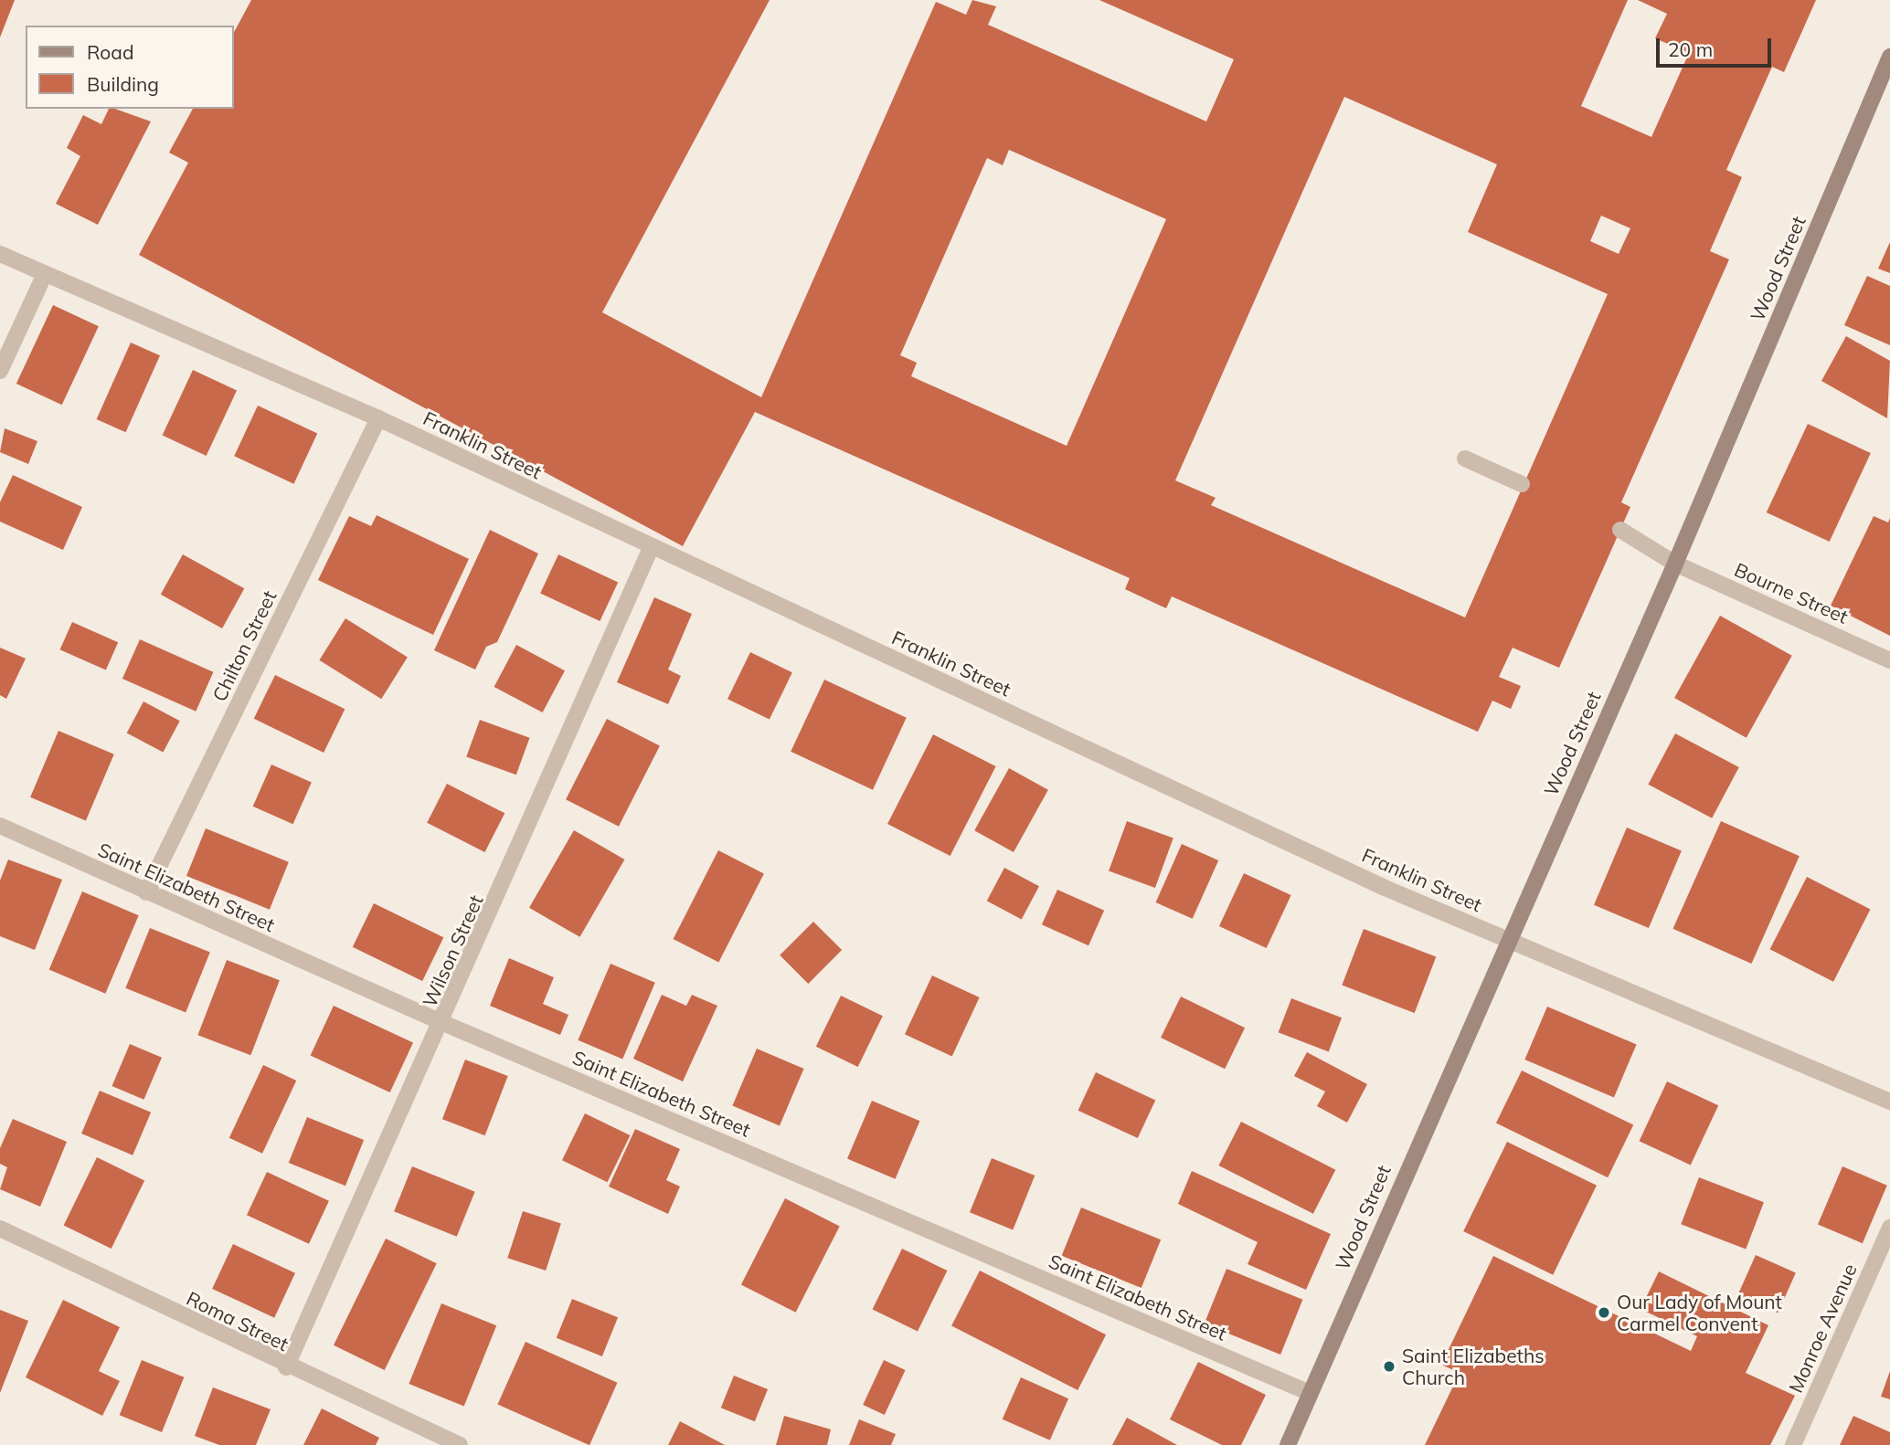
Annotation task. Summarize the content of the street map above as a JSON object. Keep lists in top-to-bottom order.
{
  "streets": {
    "main road": ["Wood Street"],
    "street": [
      "Franklin Street",
      "Bourne Street",
      "Chilton Street",
      "Saint Elizabeth Street",
      "Wilson Street",
      "Roma Street",
      "Monroe Avenue"
    ]
  },
  "crossings": [
    ["Wood Street", "Franklin Street"],
    ["Wood Street", "Bourne Street"],
    ["Wood Street", "Saint Elizabeth Street"],
    ["Franklin Street", "Chilton Street"],
    ["Franklin Street", "Wilson Street"],
    ["Chilton Street", "Saint Elizabeth Street"],
    ["Saint Elizabeth Street", "Wilson Street"],
    ["Wilson Street", "Roma Street"]
  ],
  "places": ["Our Lady of Mount Carmel Convent", "Saint Elizabeths Church"],
  "legend": ["Road", "Building"],
  "scale_bar": "20 m"
}
